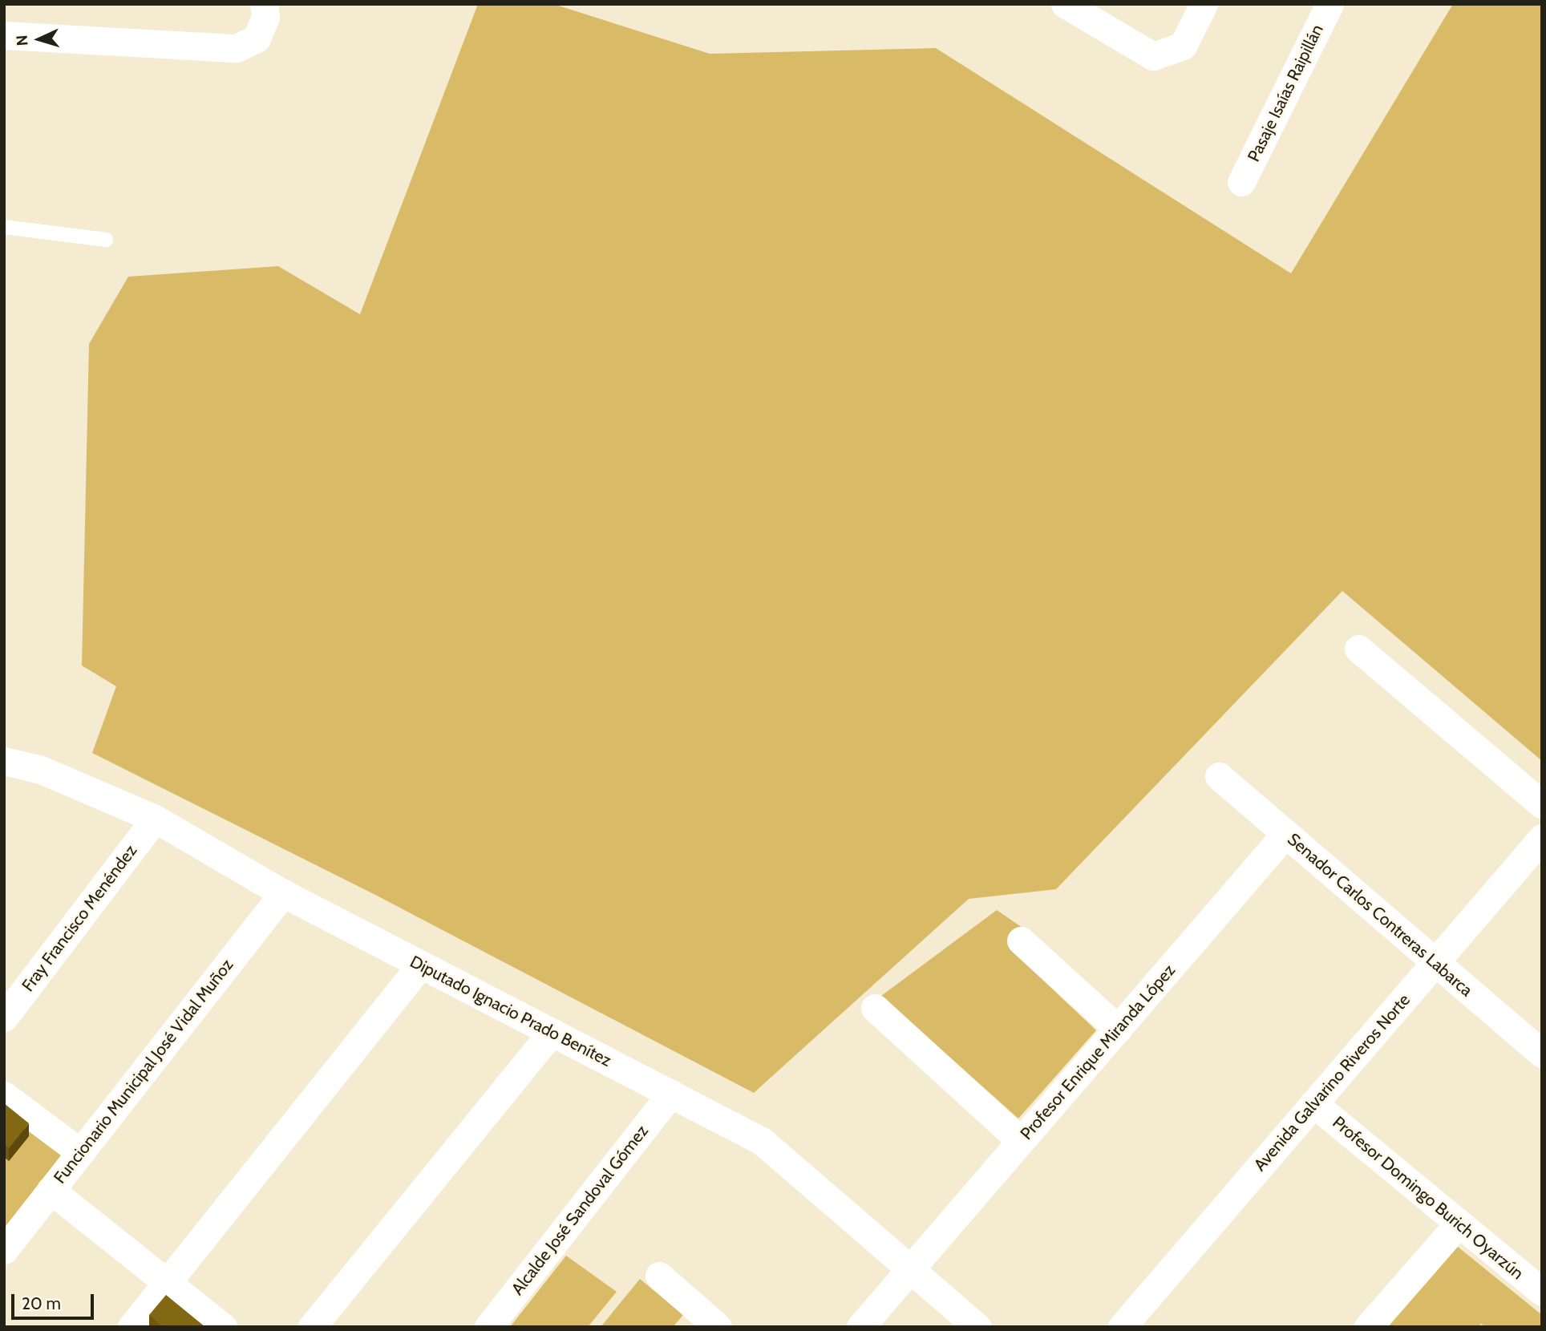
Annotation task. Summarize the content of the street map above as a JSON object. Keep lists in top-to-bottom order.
{
  "streets": {
    "street": [
      "Pasaje Isaías Raipillán",
      "Senador Carlos Contreras Labarca",
      "Fray Francisco Menéndez",
      "Diputado Ignacio Prado Benítez",
      "Profesor Enrique Miranda López",
      "Funcionario Municipal José Vidal Muñoz",
      "Avenida Galvarino Riveros Norte",
      "Profesor Domingo Burich Oyarzún",
      "Alcalde José Sandoval Gómez"
    ]
  },
  "crossings": [
    ["Senador Carlos Contreras Labarca", "Profesor Enrique Miranda López"],
    ["Senador Carlos Contreras Labarca", "Avenida Galvarino Riveros Norte"],
    ["Fray Francisco Menéndez", "Diputado Ignacio Prado Benítez"],
    ["Diputado Ignacio Prado Benítez", "Profesor Enrique Miranda López"],
    ["Diputado Ignacio Prado Benítez", "Funcionario Municipal José Vidal Muñoz"],
    ["Diputado Ignacio Prado Benítez", "Alcalde José Sandoval Gómez"],
    ["Avenida Galvarino Riveros Norte", "Profesor Domingo Burich Oyarzún"]
  ],
  "scale_bar": "20 m",
  "north": "left"
}
